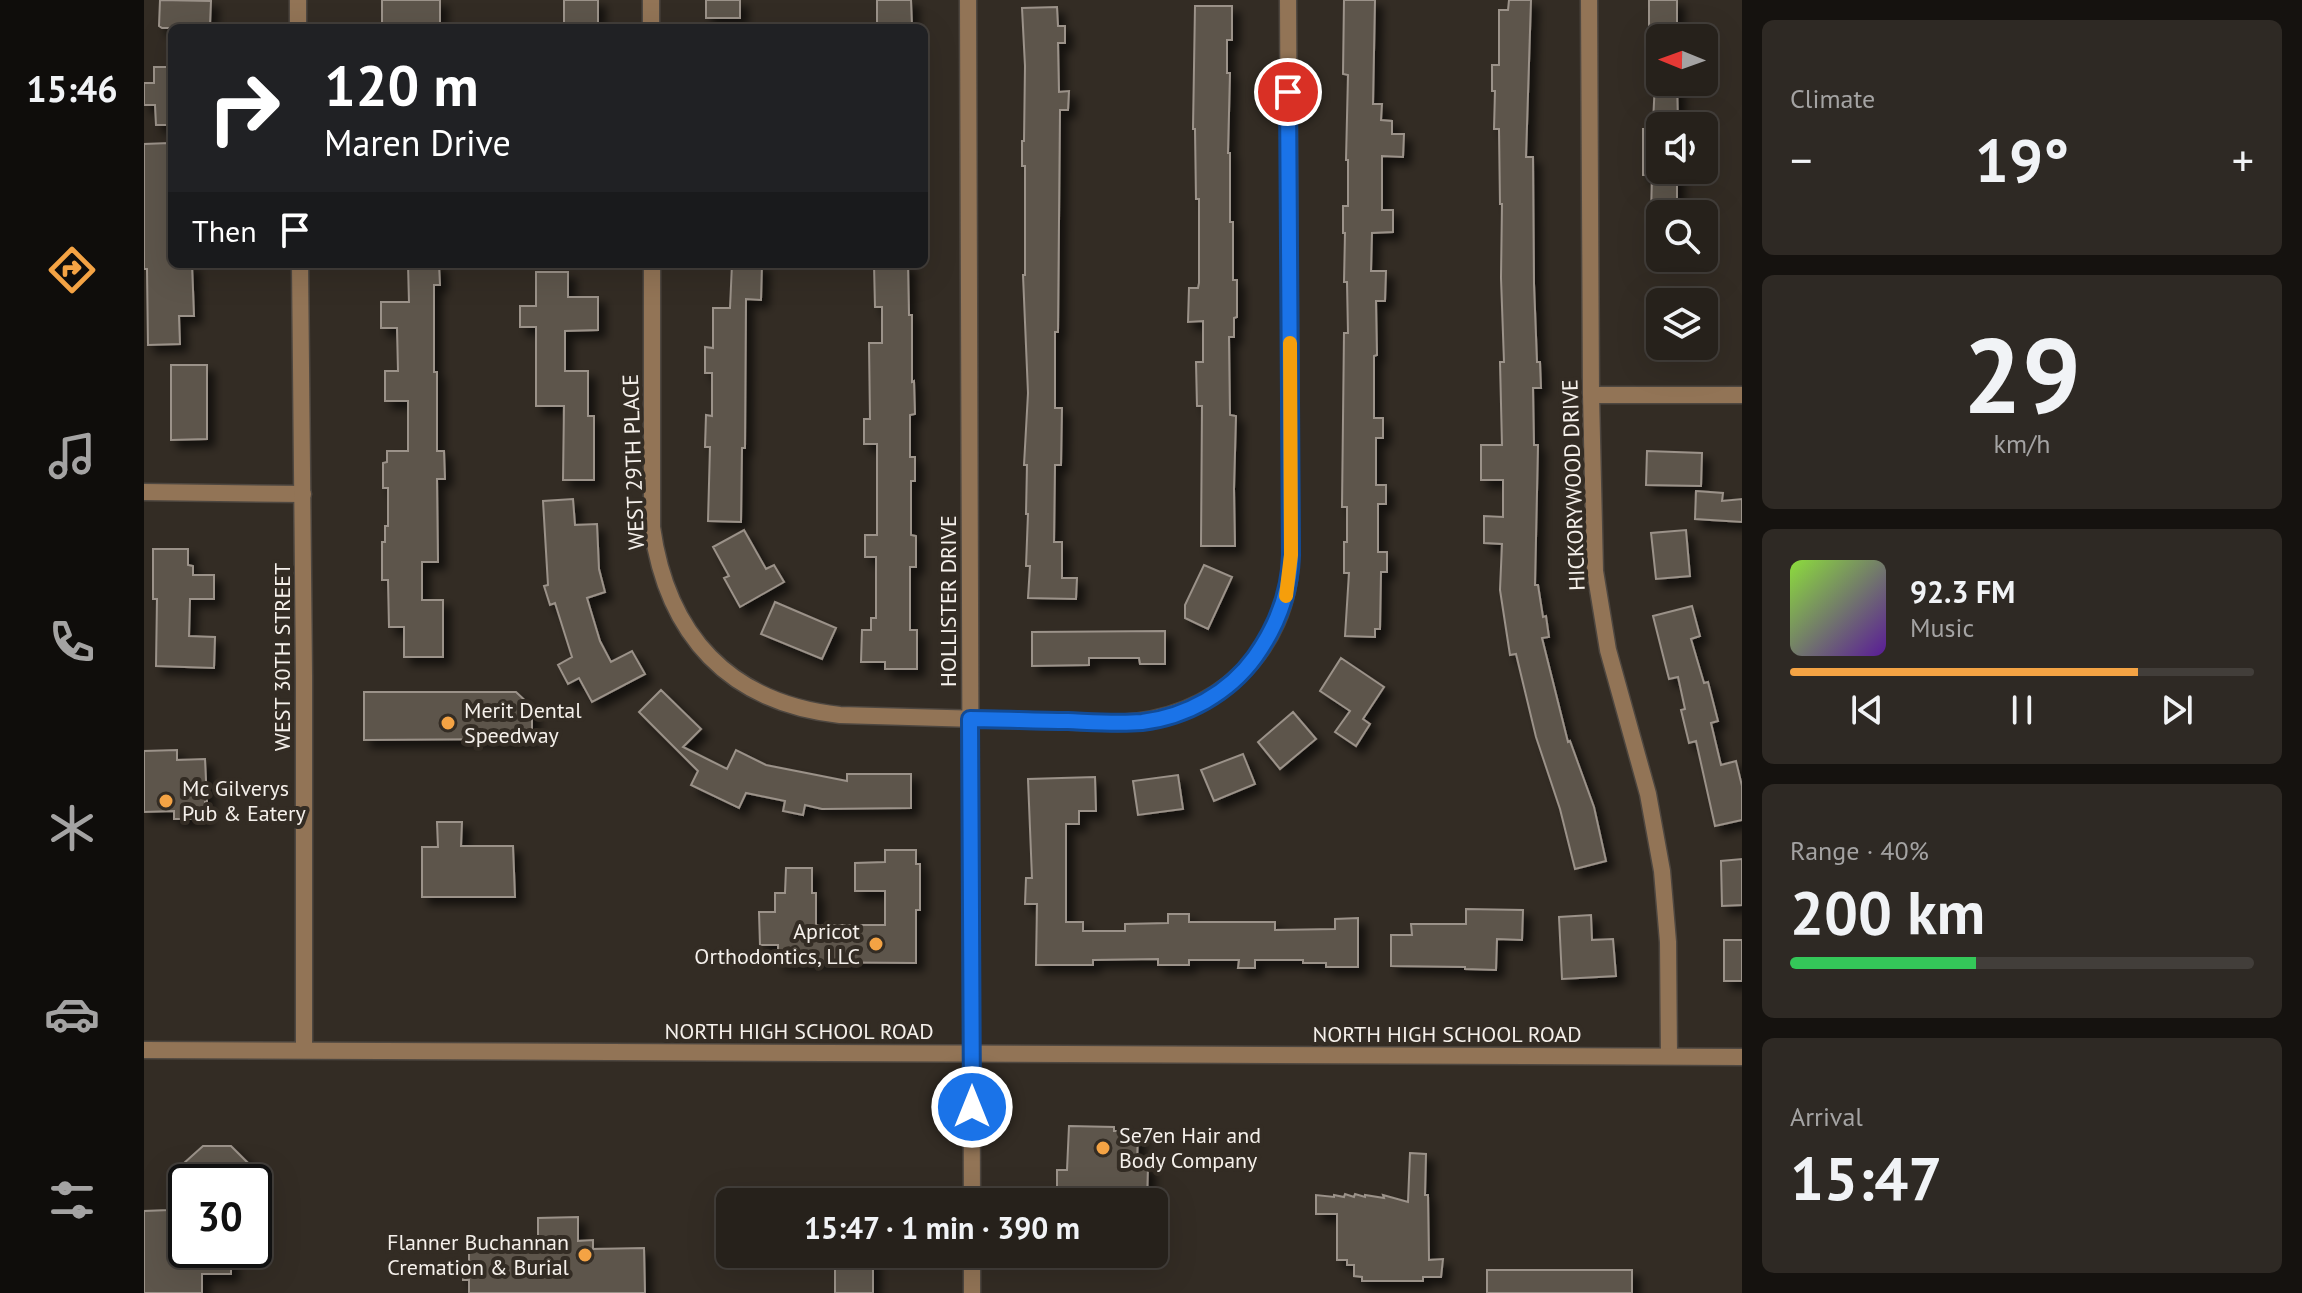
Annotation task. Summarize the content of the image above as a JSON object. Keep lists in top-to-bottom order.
{
  "streets": {
    "street": [
      "WEST 29TH PLACE",
      "HICKORYWOOD DRIVE",
      "HOLLISTER DRIVE",
      "WEST 30TH STREET",
      "NORTH HIGH SCHOOL ROAD"
    ]
  },
  "crossings": [
    ["WEST 29TH PLACE", "HOLLISTER DRIVE"],
    ["HICKORYWOOD DRIVE", "NORTH HIGH SCHOOL ROAD"],
    ["HOLLISTER DRIVE", "NORTH HIGH SCHOOL ROAD"],
    ["WEST 30TH STREET", "NORTH HIGH SCHOOL ROAD"]
  ],
  "places": [
    "Merit Dental Speedway",
    "Mc Gilverys Pub & Eatery",
    "Apricot Orthodontics, LLC",
    "Se7en Hair and Body Company",
    "Flanner Buchannan Cremation & Burial"
  ],
  "north": "left",
  "page": {
    "tabs": "15:46",
    "tile": [
      "Climate",
      ["29", "km/h"],
      ["Range · 40%", "200 km"],
      ["Arrival", "15:47"]
    ],
    "turn": ["120 m", "Maren Drive"],
    "heat": ["−", "19°", "+"],
    "then": "Then",
    "song": ["92.3 FM", "Music"],
    "limit": "30",
    "trip": "15:47 · 1 min · 390 m"
  }
}
